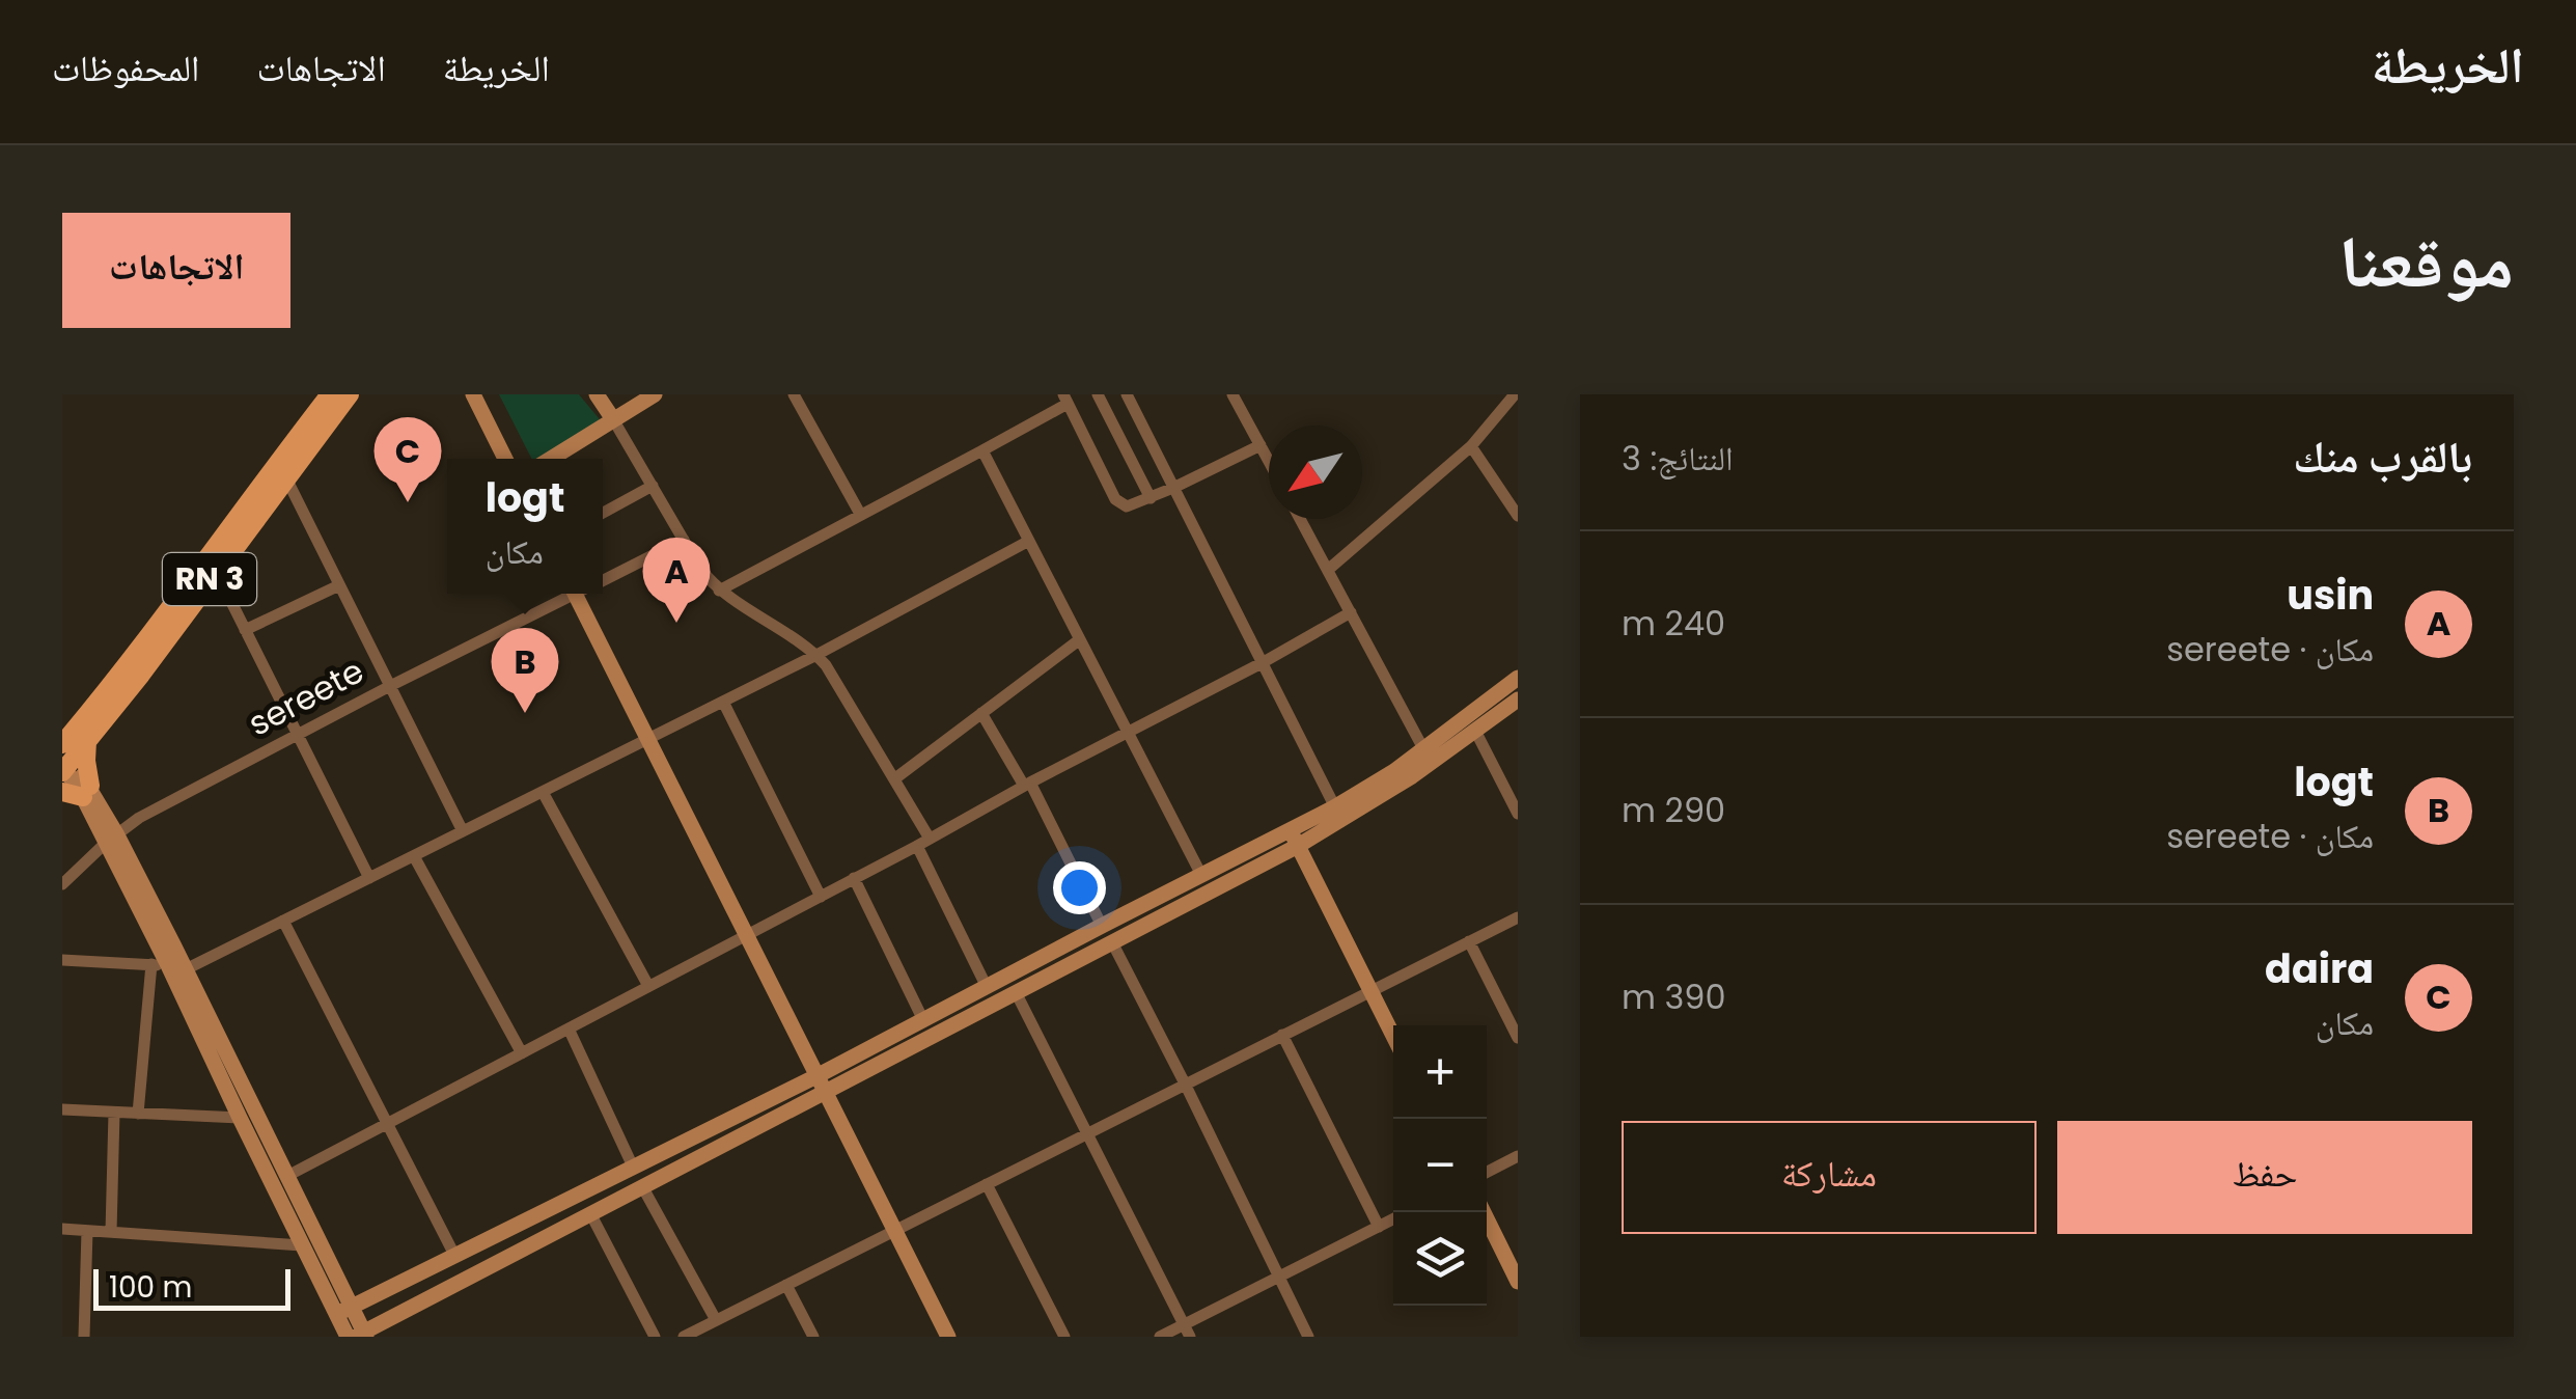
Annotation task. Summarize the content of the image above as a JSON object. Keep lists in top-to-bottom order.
{
  "streets": {
    "main road": ["RN 3"],
    "street": ["sereete"]
  },
  "scale_bar": "100 m",
  "north": "bottom left",
  "page": {
    "header": "الخريطة",
    "nav": ["الخريطة", "الاتجاهات", "المحفوظات"],
    "title": "موقعنا",
    "buttons": [
      "الاتجاهات",
      ["حفظ", "مشاركة"]
    ],
    "heading": ["بالقرب منك", "النتائج: 3"],
    "pins": ["C", "A", "B"],
    "popup": ["logt", "مكان"],
    "list": [
      {
        "mark": "A",
        "name": "usin",
        "note": "مكان · sereete",
        "value": "240 m"
      },
      {
        "mark": "B",
        "name": "logt",
        "note": "مكان · sereete",
        "value": "290 m"
      },
      {
        "mark": "C",
        "name": "daira",
        "note": "مكان",
        "value": "390 m"
      }
    ],
    "map_buttons": ["+", "−"],
    "scale": "100 m"
  }
}
